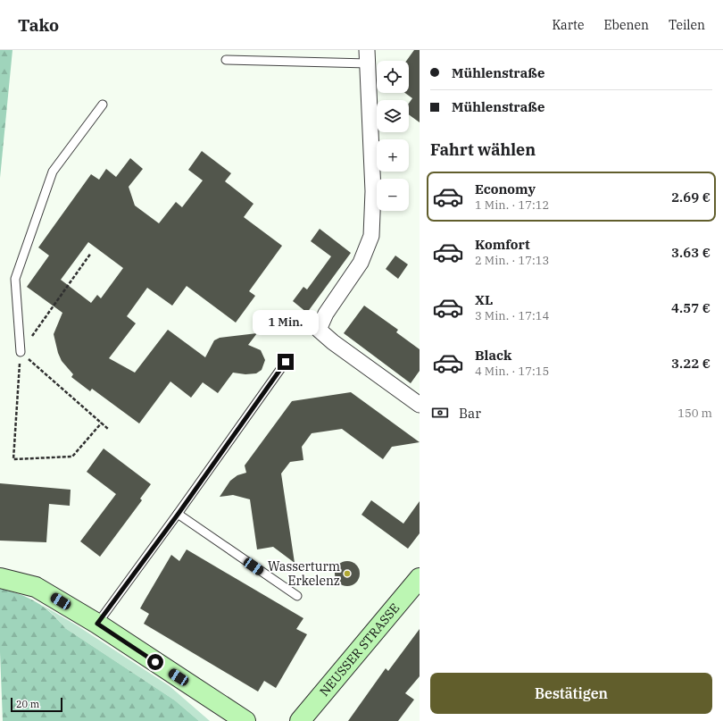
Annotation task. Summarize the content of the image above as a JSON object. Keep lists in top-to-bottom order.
{
  "streets": {
    "street": ["NEUSSER STRASSE"]
  },
  "places": ["Wasserturm Erkelenz"],
  "scale_bar": "20 m",
  "page": {
    "header": "Tako",
    "nav": ["Karte", "Ebenen", "Teilen"],
    "banner": ["Mühlenstraße", "Mühlenstraße"],
    "map_buttons": ["+", "−"],
    "heading": "Fahrt wählen",
    "list": [
      {
        "name": "Economy",
        "note": "1 Min. · 17:12",
        "value": "2.69 €"
      },
      {
        "name": "Komfort",
        "note": "2 Min. · 17:13",
        "value": "3.63 €"
      },
      {
        "name": "XL",
        "note": "3 Min. · 17:14",
        "value": "4.57 €"
      },
      {
        "name": "Black",
        "note": "4 Min. · 17:15",
        "value": "3.22 €"
      }
    ],
    "bubble": "1 Min.",
    "pay": ["Bar", "150 m"],
    "buttons": "Bestätigen",
    "scale": "20 m"
  }
}
